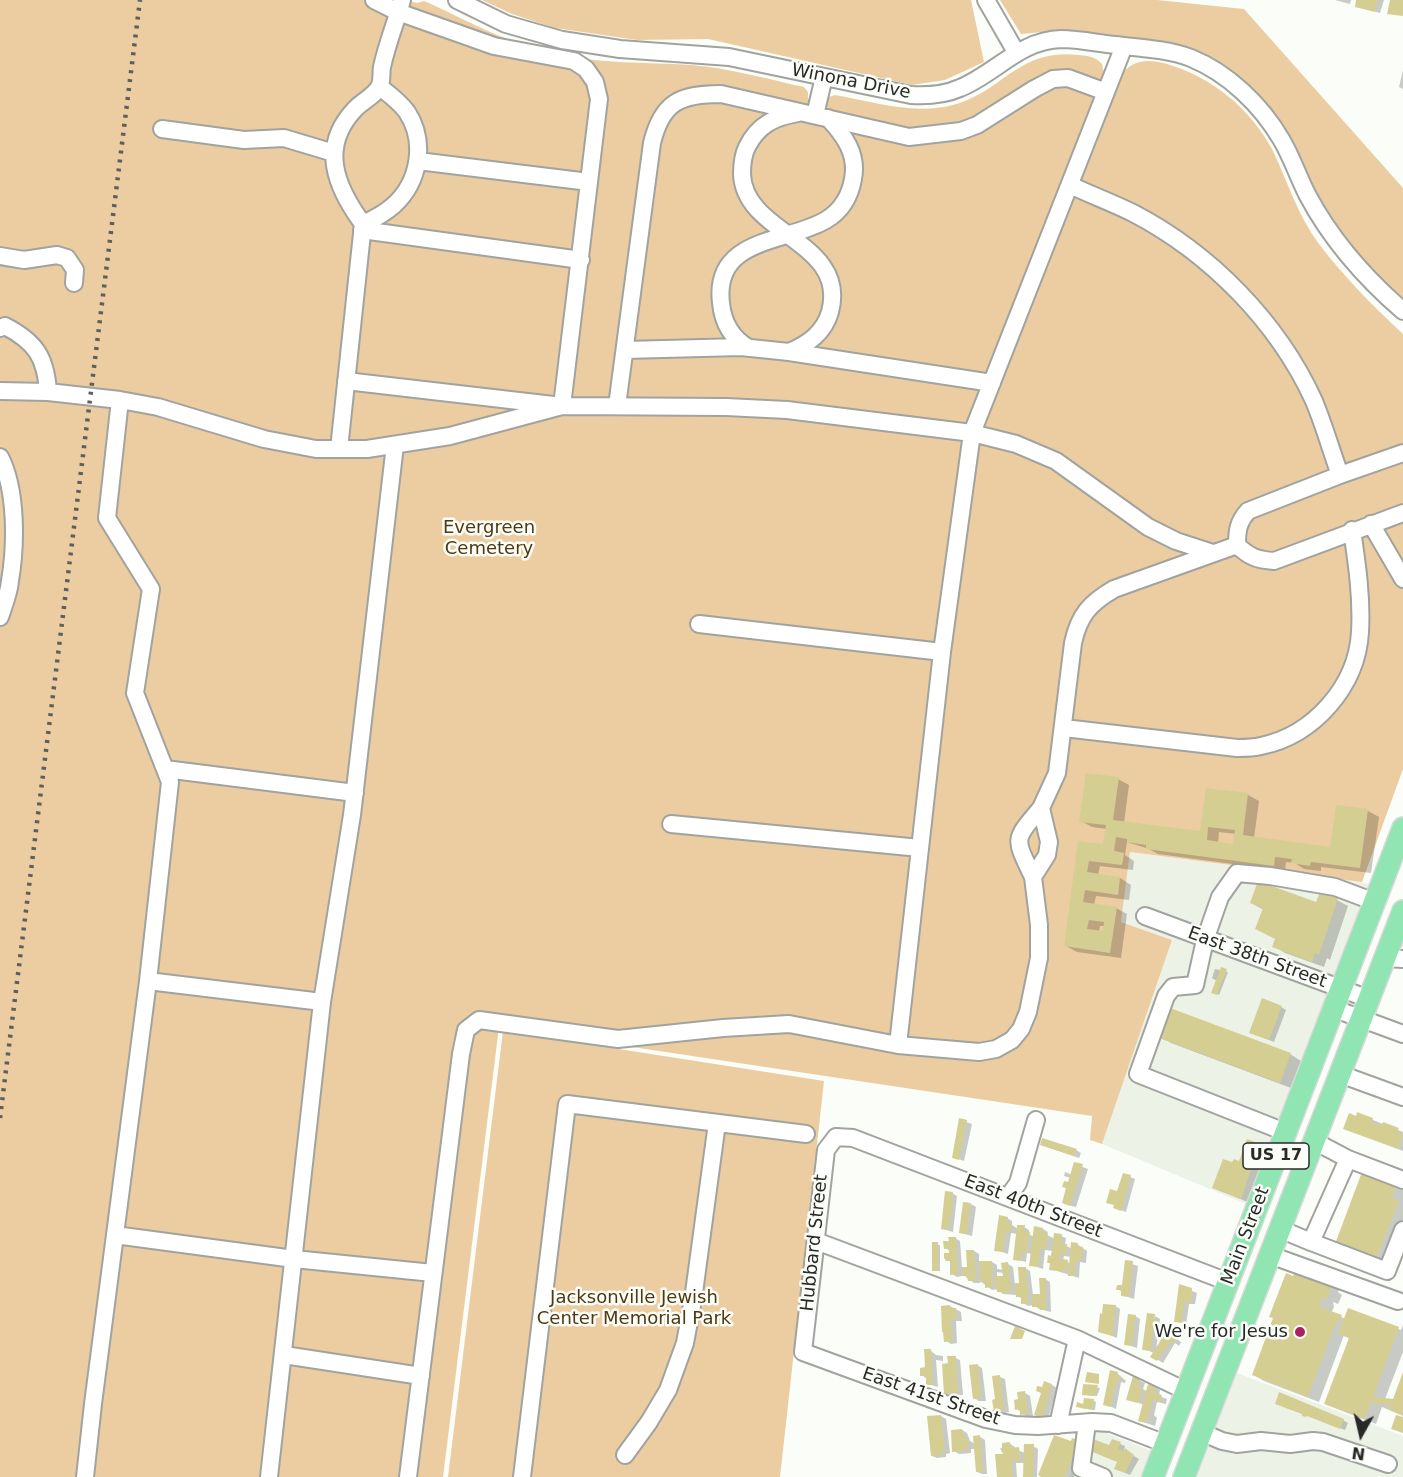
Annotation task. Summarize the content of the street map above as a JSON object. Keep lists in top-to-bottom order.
{
  "streets": {
    "main road": ["US 17", "Main Street"],
    "street": [
      "Winona Drive",
      "East 38th Street",
      "East 40th Street",
      "Hubbard Street",
      "East 41st Street"
    ]
  },
  "crossings": [
    ["East 38th Street", "Main Street"],
    ["East 40th Street", "Main Street"],
    ["East 40th Street", "Hubbard Street"],
    ["Main Street", "East 41st Street"],
    ["Hubbard Street", "East 41st Street"]
  ],
  "parks": ["Evergreen Cemetery", "Jacksonville Jewish Center Memorial Park"],
  "places": ["We're for Jesus"],
  "north": "bottom"
}
